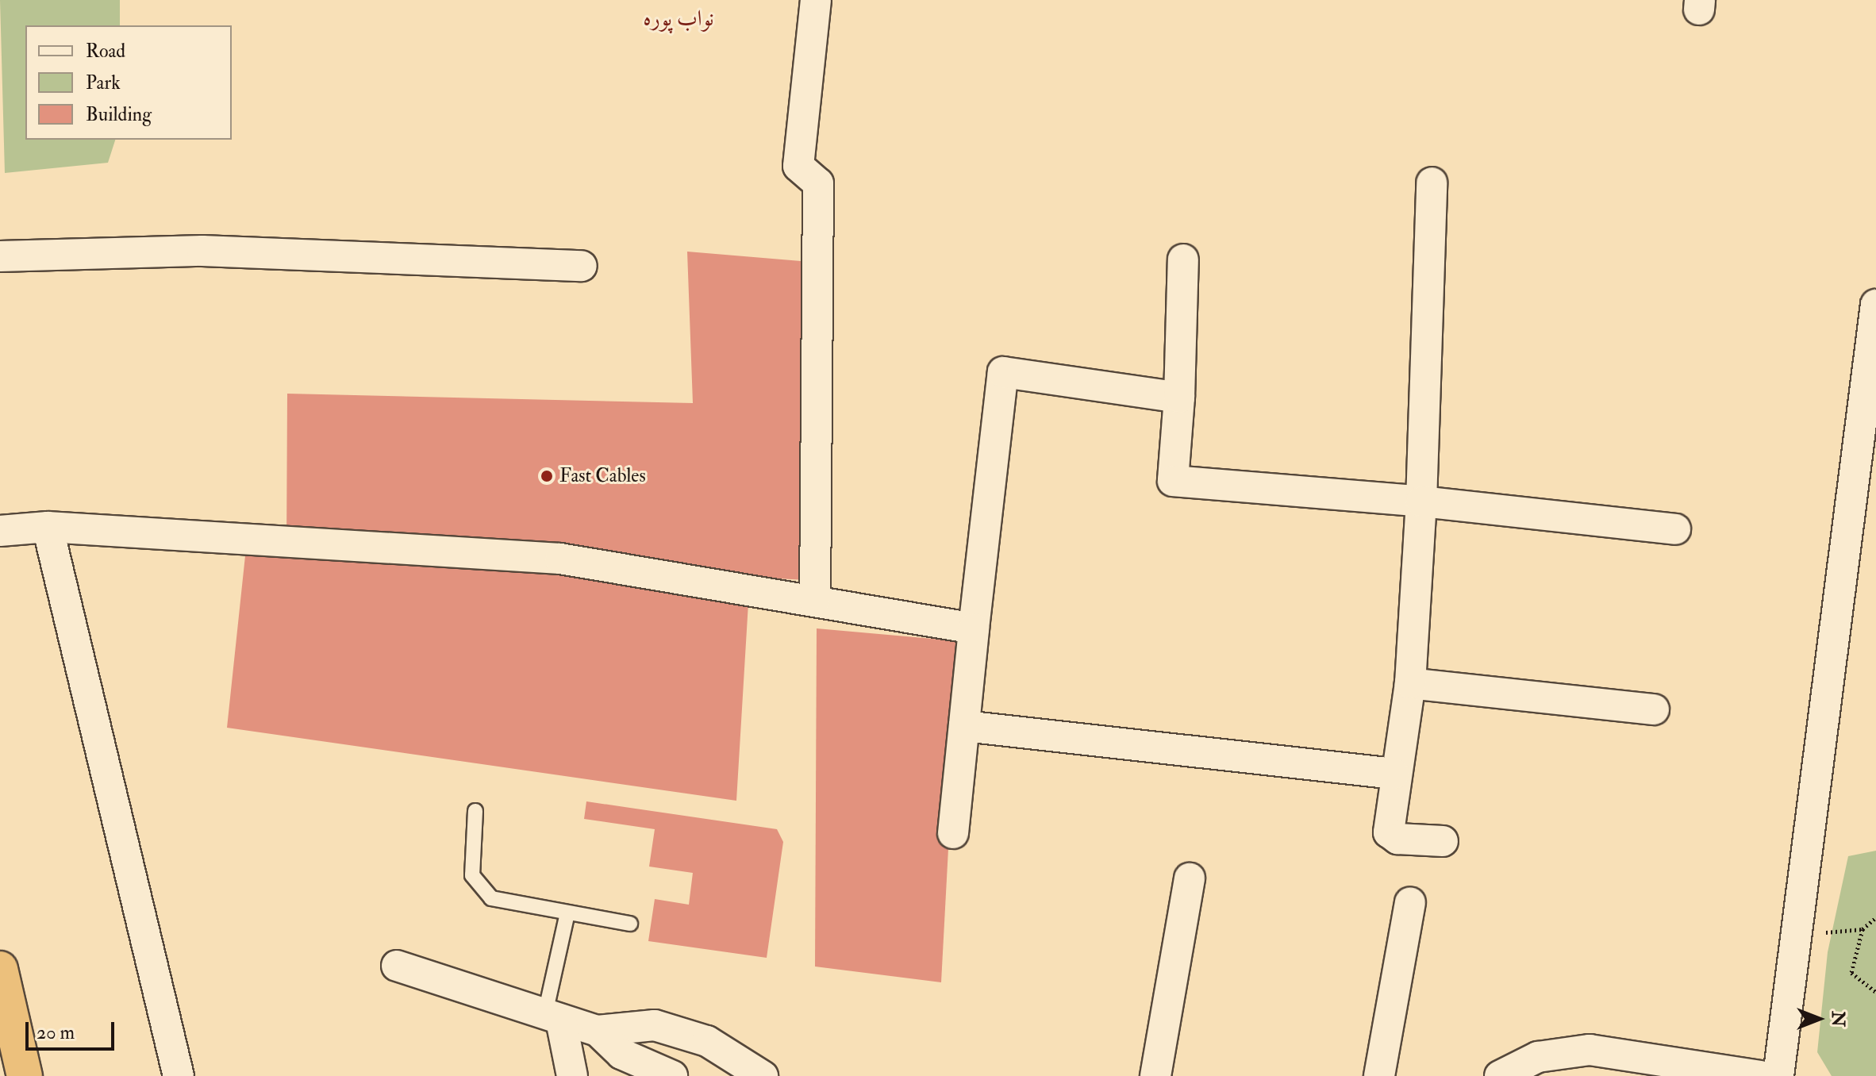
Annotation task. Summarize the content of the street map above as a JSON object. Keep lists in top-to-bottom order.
{
  "districts": ["نواب پورہ"],
  "places": ["Fast Cables"],
  "legend": ["Road", "Park", "Building"],
  "scale_bar": "20 m",
  "north": "right"
}
